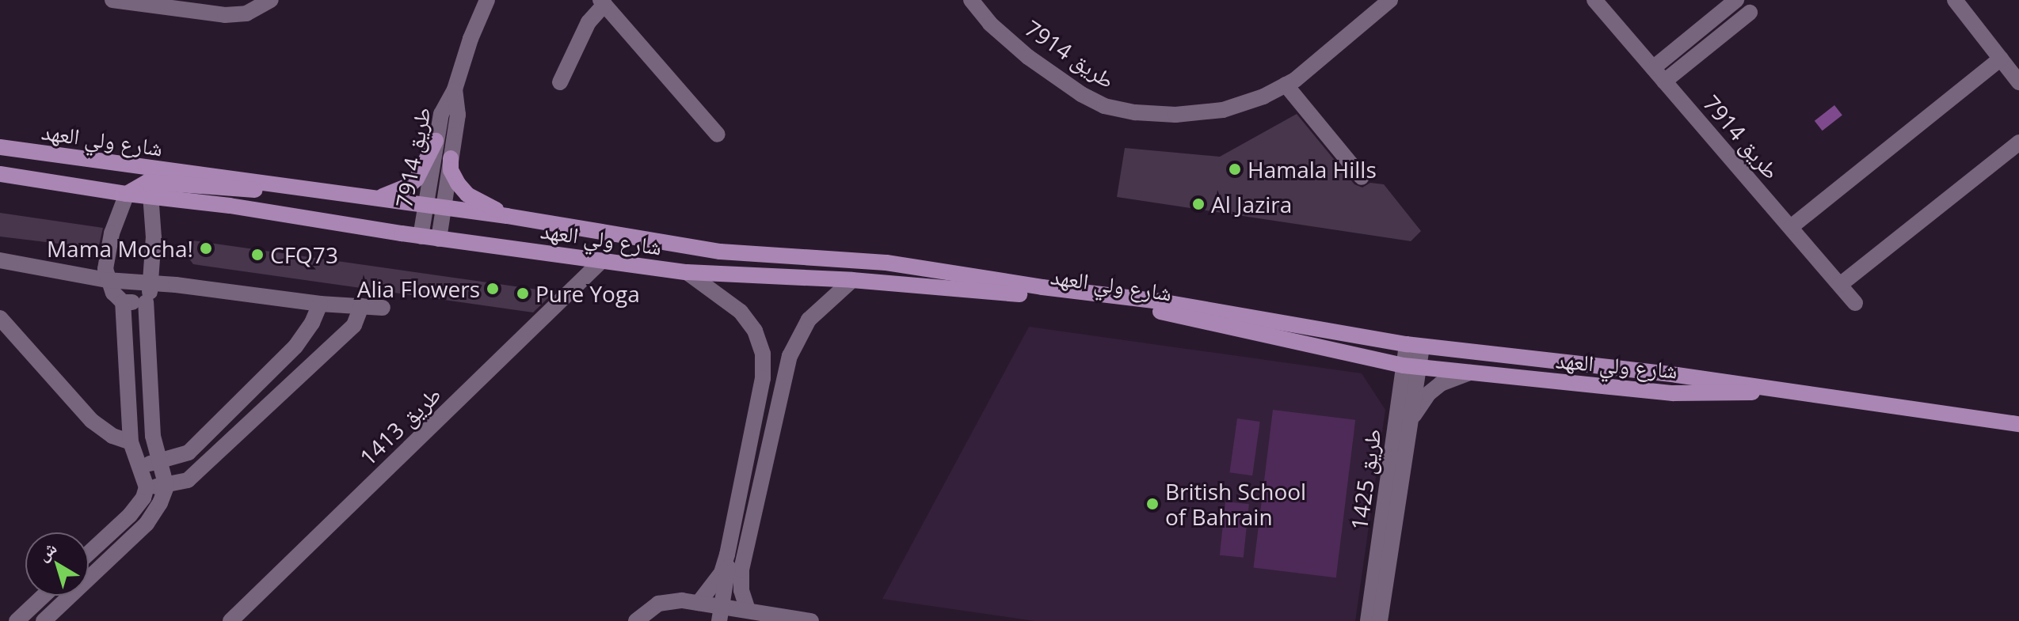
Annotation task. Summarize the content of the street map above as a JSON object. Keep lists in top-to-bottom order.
{
  "streets": {
    "main road": ["شارع ولي العهد"],
    "street": ["طريق 7914", "طريق 1413", "طريق 1425"]
  },
  "crossings": [
    ["طريق 7914", "شارع ولي العهد"],
    ["شارع ولي العهد", "طريق 1413"],
    ["شارع ولي العهد", "طريق 1425"]
  ],
  "places": [
    "Hamala Hills",
    "Al Jazira",
    "Mama Mocha!",
    "CFQ73",
    "Alia Flowers",
    "Pure Yoga",
    "British School of Bahrain"
  ],
  "north": "top left"
}
